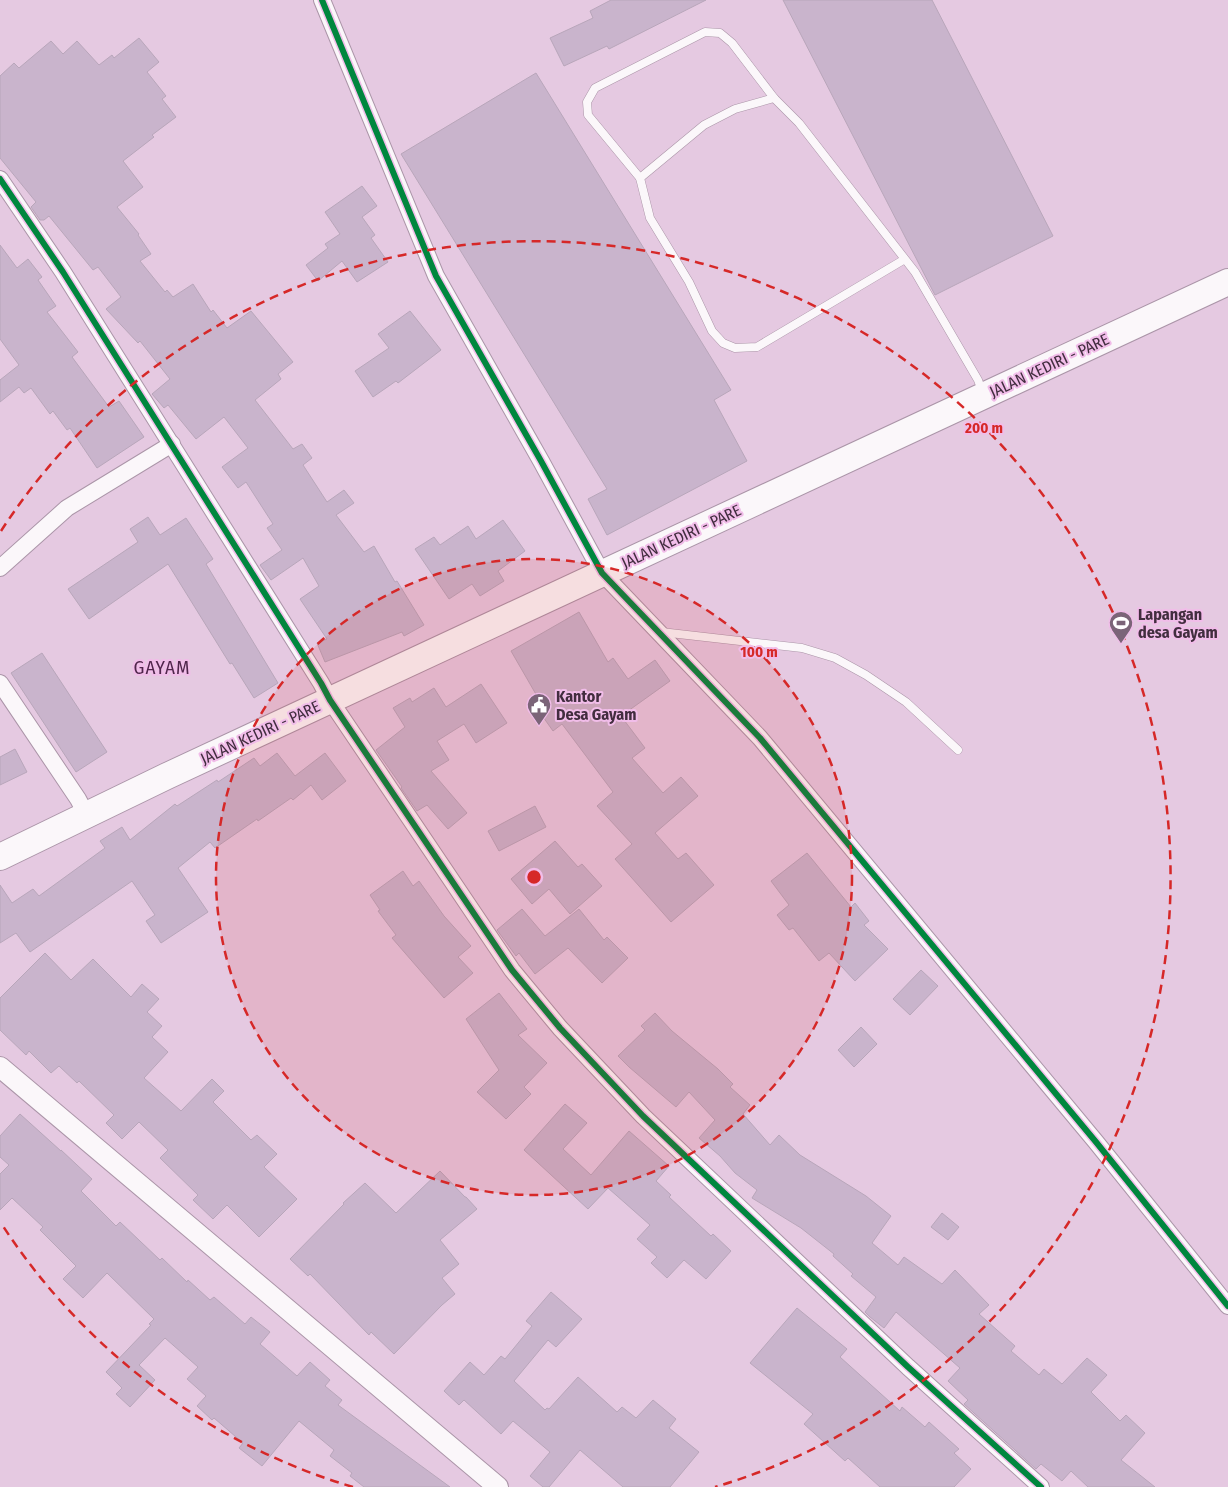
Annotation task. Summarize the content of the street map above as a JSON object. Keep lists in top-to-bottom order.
{
  "streets": {
    "main road": ["JALAN KEDIRI - PARE"]
  },
  "districts": ["GAYAM"],
  "places": {
    "sports": ["Lapangan desa Gayam"],
    "public building": ["Kantor Desa Gayam"]
  },
  "rings": ["200 m", "100 m"]
}
